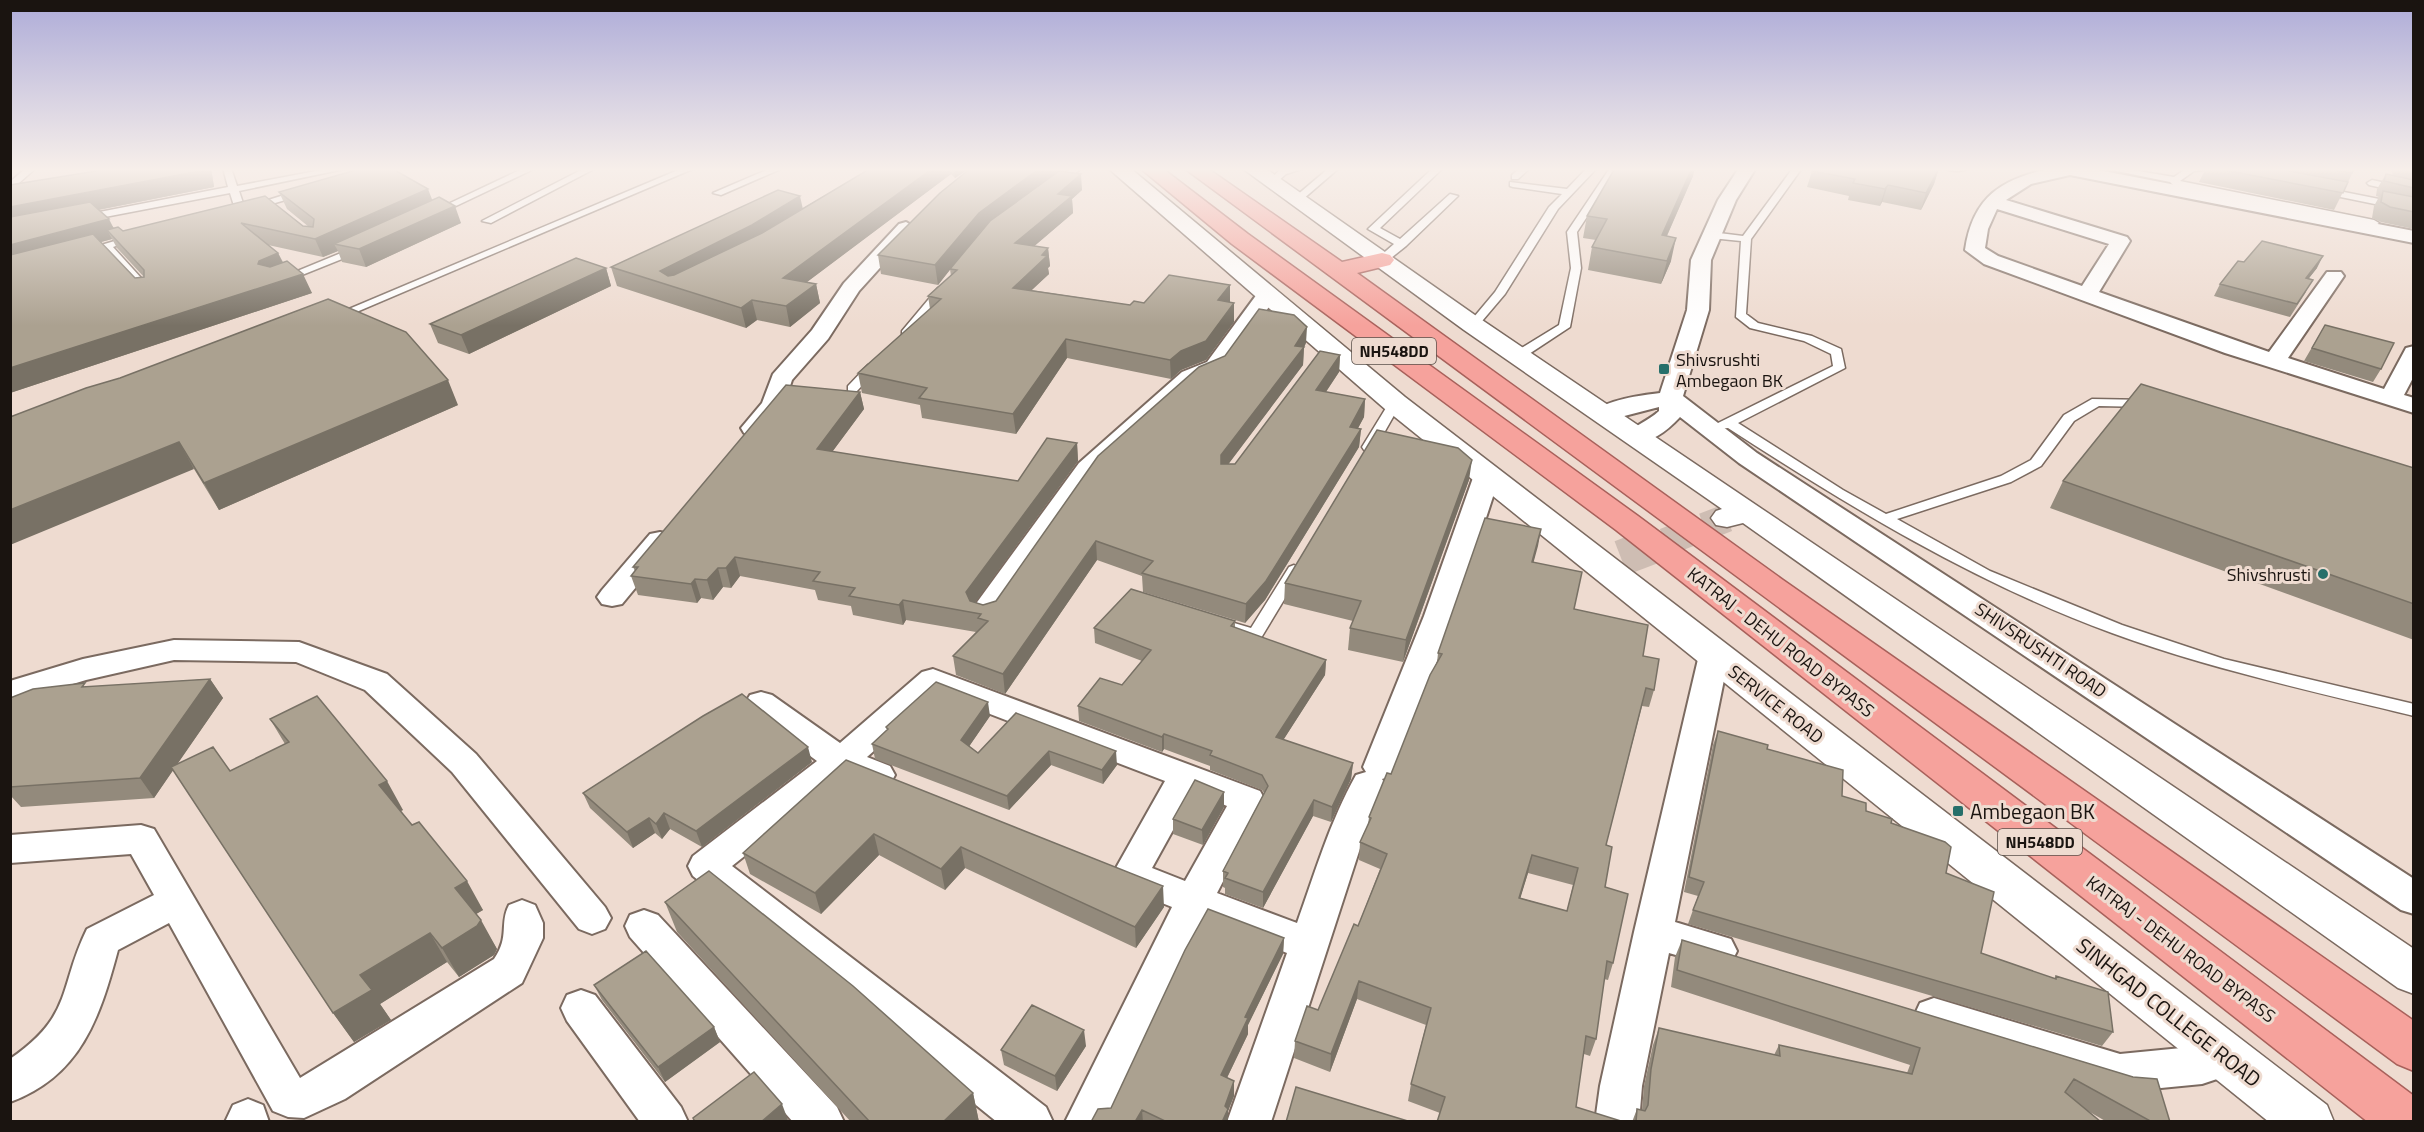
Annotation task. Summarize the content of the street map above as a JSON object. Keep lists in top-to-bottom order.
{
  "streets": {
    "highway": ["NH548DD", "KATRAJ - DEHU ROAD BYPASS"],
    "street": ["SHIVSRUSHTI ROAD", "SERVICE ROAD", "SINHGAD COLLEGE ROAD"]
  },
  "crossings": [
    ["SERVICE ROAD", "SINHGAD COLLEGE ROAD"]
  ],
  "places": {
    "transit": ["Shivsrushti Ambegaon BK", "Ambegaon BK"],
    "other": ["Shivshrusti"]
  }
}
